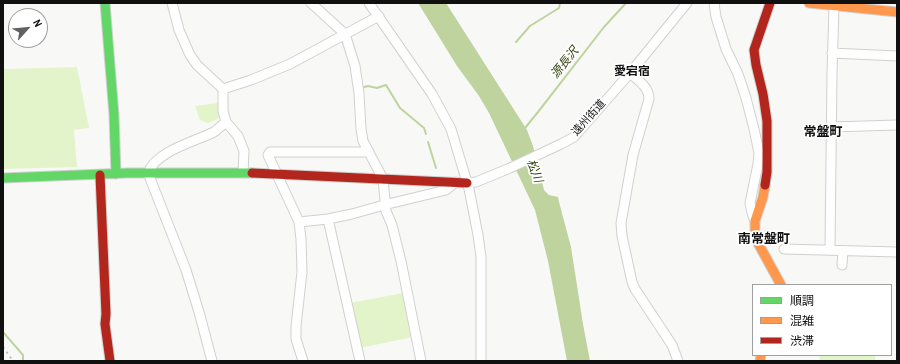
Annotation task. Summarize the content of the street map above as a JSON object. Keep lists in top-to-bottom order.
{
  "streets": {
    "street": ["遠州街道"]
  },
  "districts": ["愛宕宿", "常盤町", "南常盤町"],
  "water": ["源長沢", "松川"],
  "legend": ["順調", "混雑", "渋滞"],
  "north": "top right"
}
